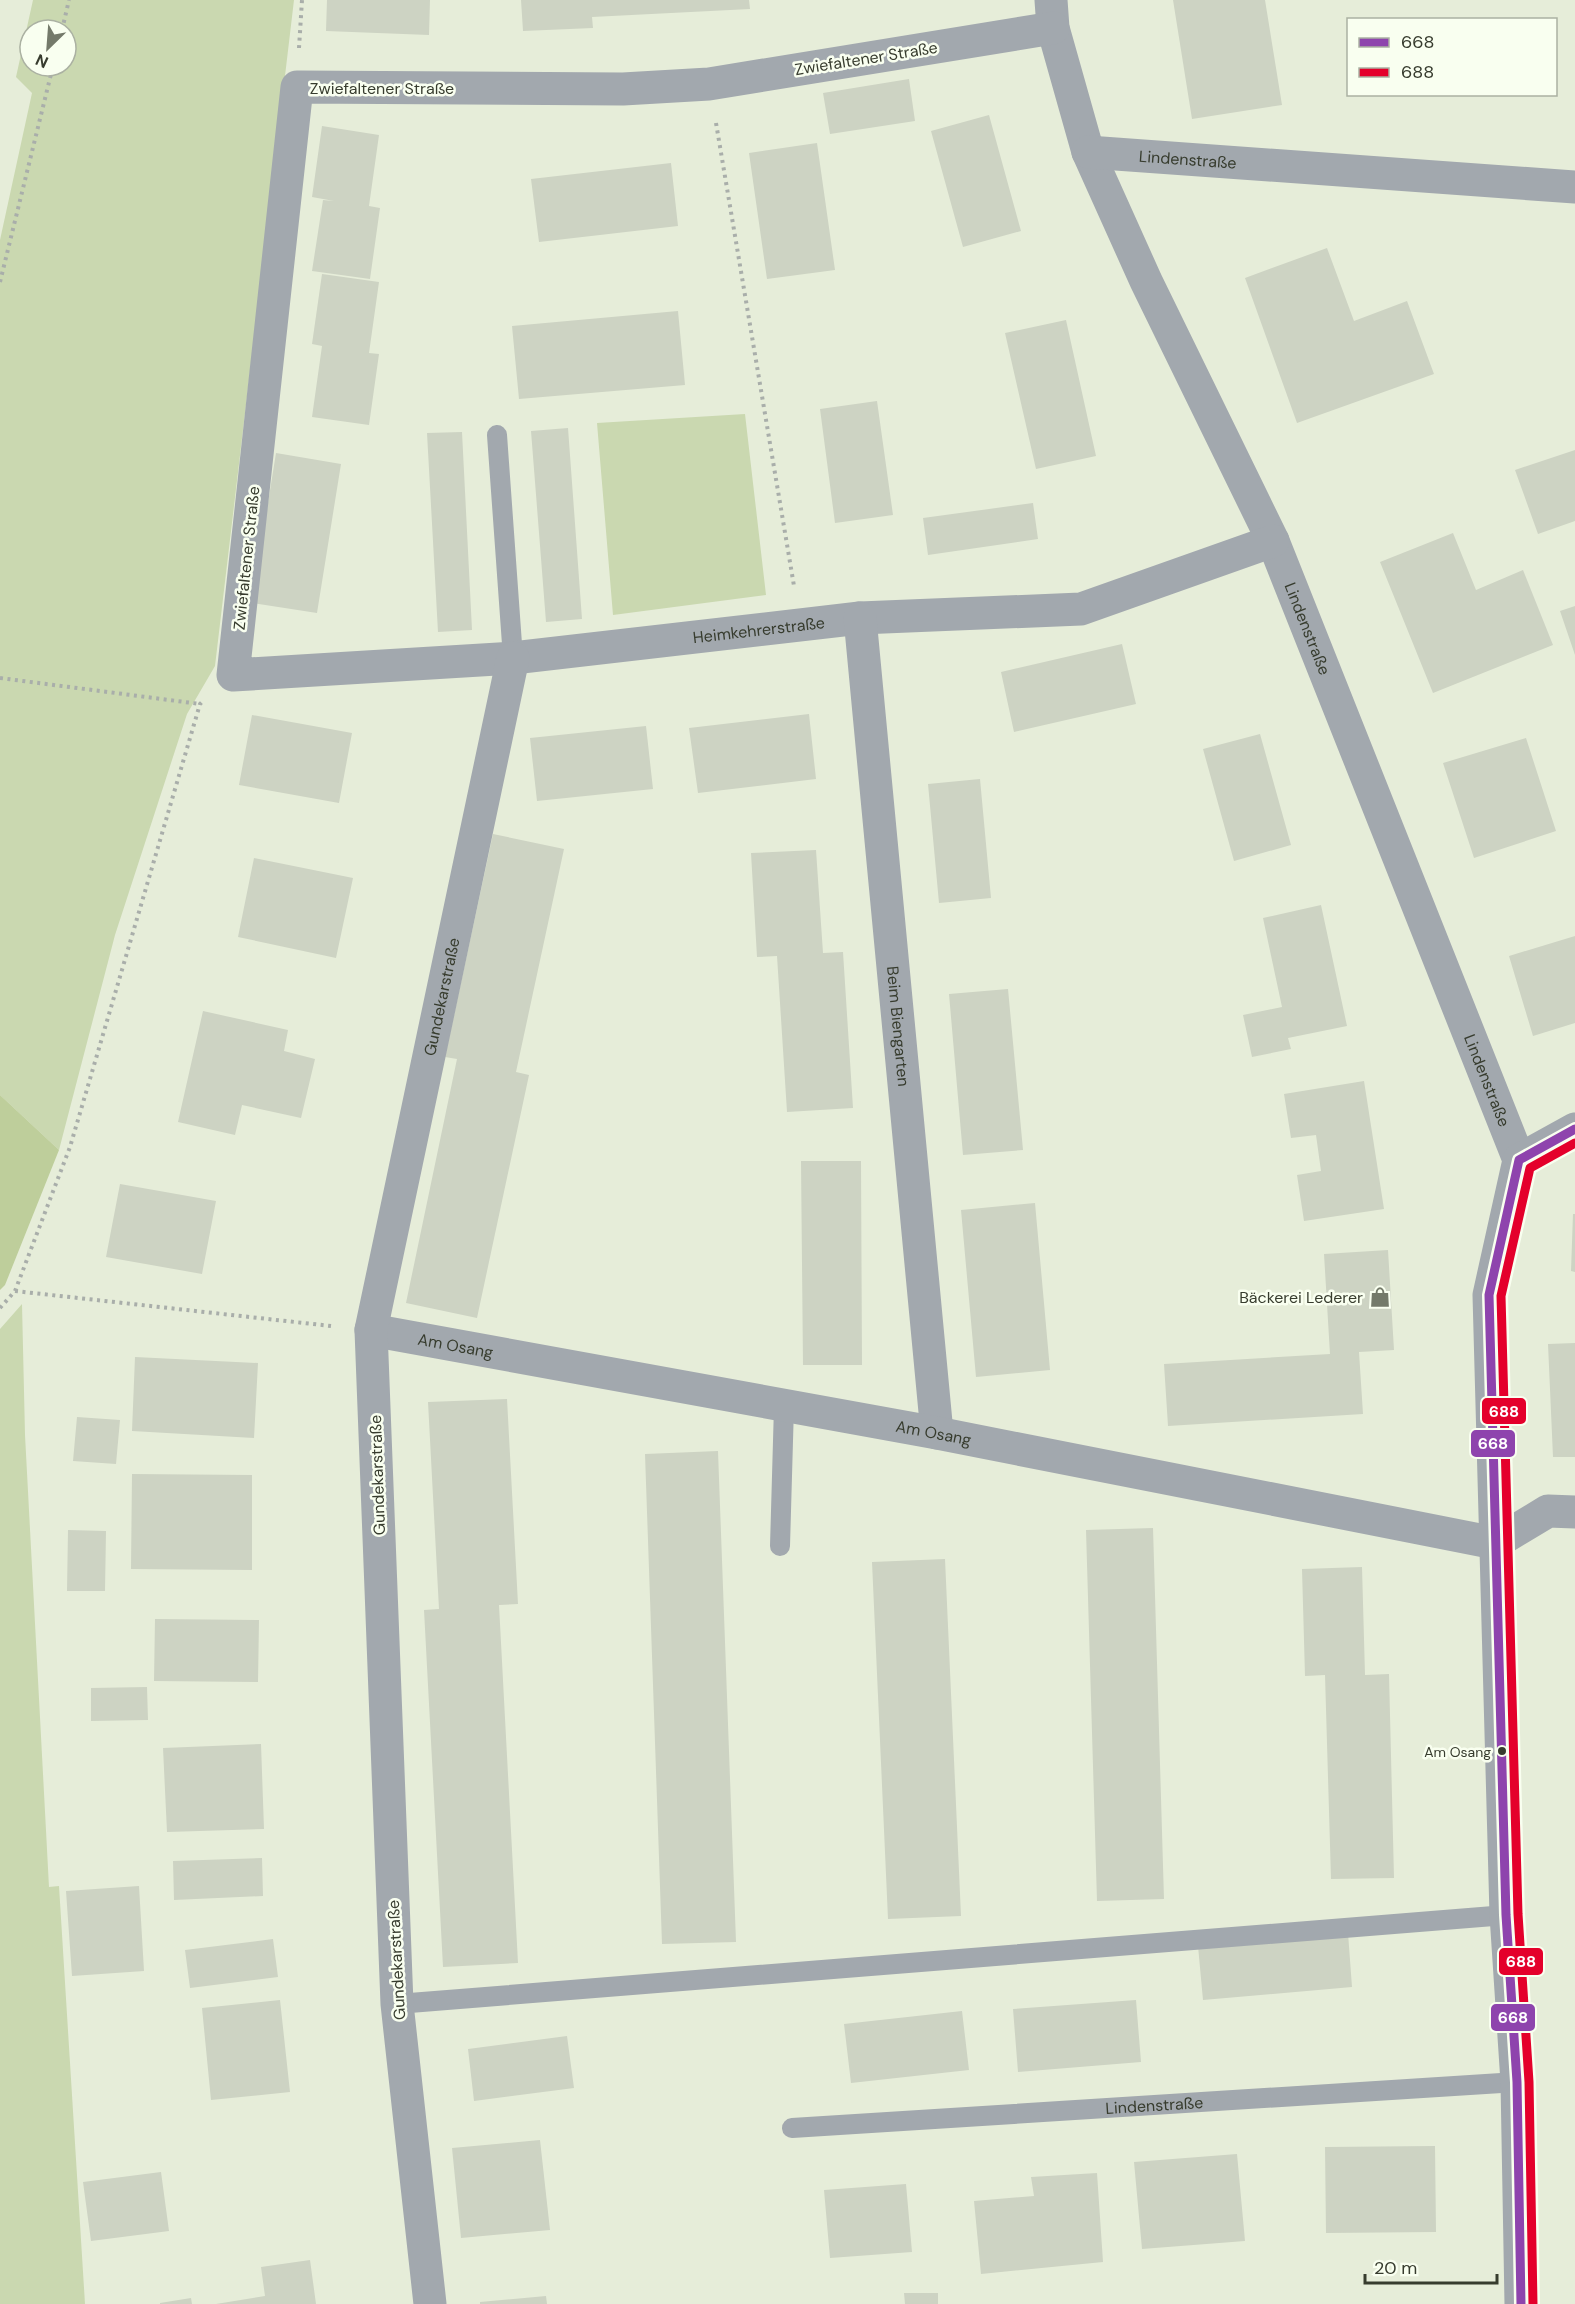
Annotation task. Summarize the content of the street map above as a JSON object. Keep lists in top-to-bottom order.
{
  "streets": {
    "street": [
      "Zwiefaltener Straße",
      "Lindenstraße",
      "Heimkehrerstraße",
      "Gundekarstraße",
      "Beim Biengarten",
      "Am Osang"
    ]
  },
  "crossings": [
    ["Zwiefaltener Straße", "Lindenstraße"],
    ["Zwiefaltener Straße", "Heimkehrerstraße"],
    ["Lindenstraße", "Heimkehrerstraße"],
    ["Heimkehrerstraße", "Gundekarstraße"],
    ["Heimkehrerstraße", "Beim Biengarten"],
    ["Gundekarstraße", "Am Osang"],
    ["Beim Biengarten", "Am Osang"]
  ],
  "places": {
    "shop": ["Bäckerei Lederer"],
    "other": ["Am Osang"]
  },
  "lines": ["transit line 668", "transit line 688"],
  "legend": ["668", "688"],
  "scale_bar": "20 m",
  "north": "bottom left"
}
